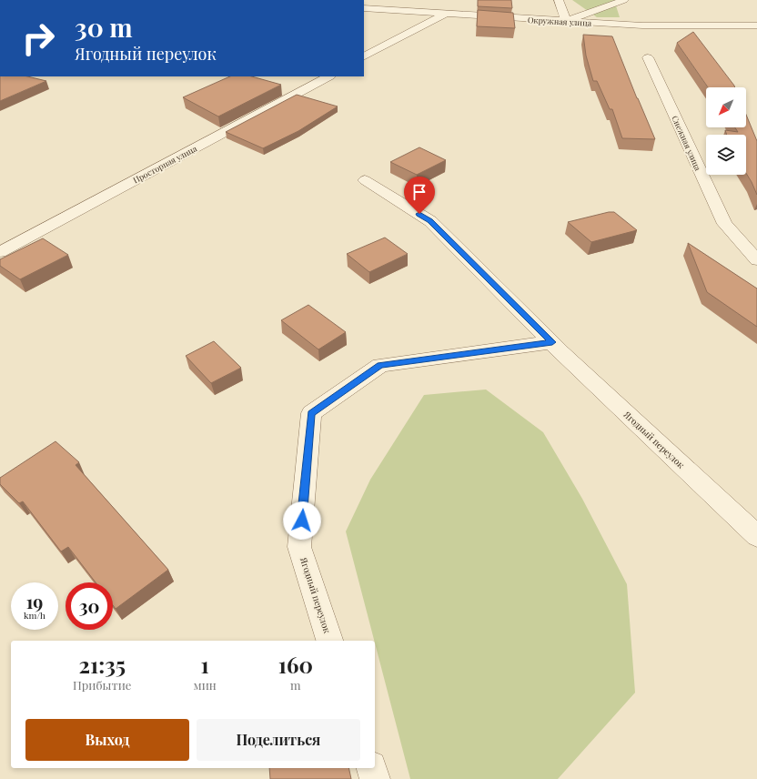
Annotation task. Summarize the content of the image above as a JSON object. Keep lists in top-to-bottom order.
{
  "streets": {
    "street": [
      "Окружная улица",
      "Снежная улица",
      "Просторная улица",
      "Ягодный переулок"
    ]
  },
  "north": "bottom left",
  "page": {
    "turn": ["30 m", "Ягодный переулок"],
    "speed": "19 km/h",
    "limit": "30",
    "eta": [
      "21:35",
      "Прибытие",
      "1",
      "мин",
      "160",
      "m"
    ],
    "buttons": ["Выход", "Поделиться"]
  }
}
